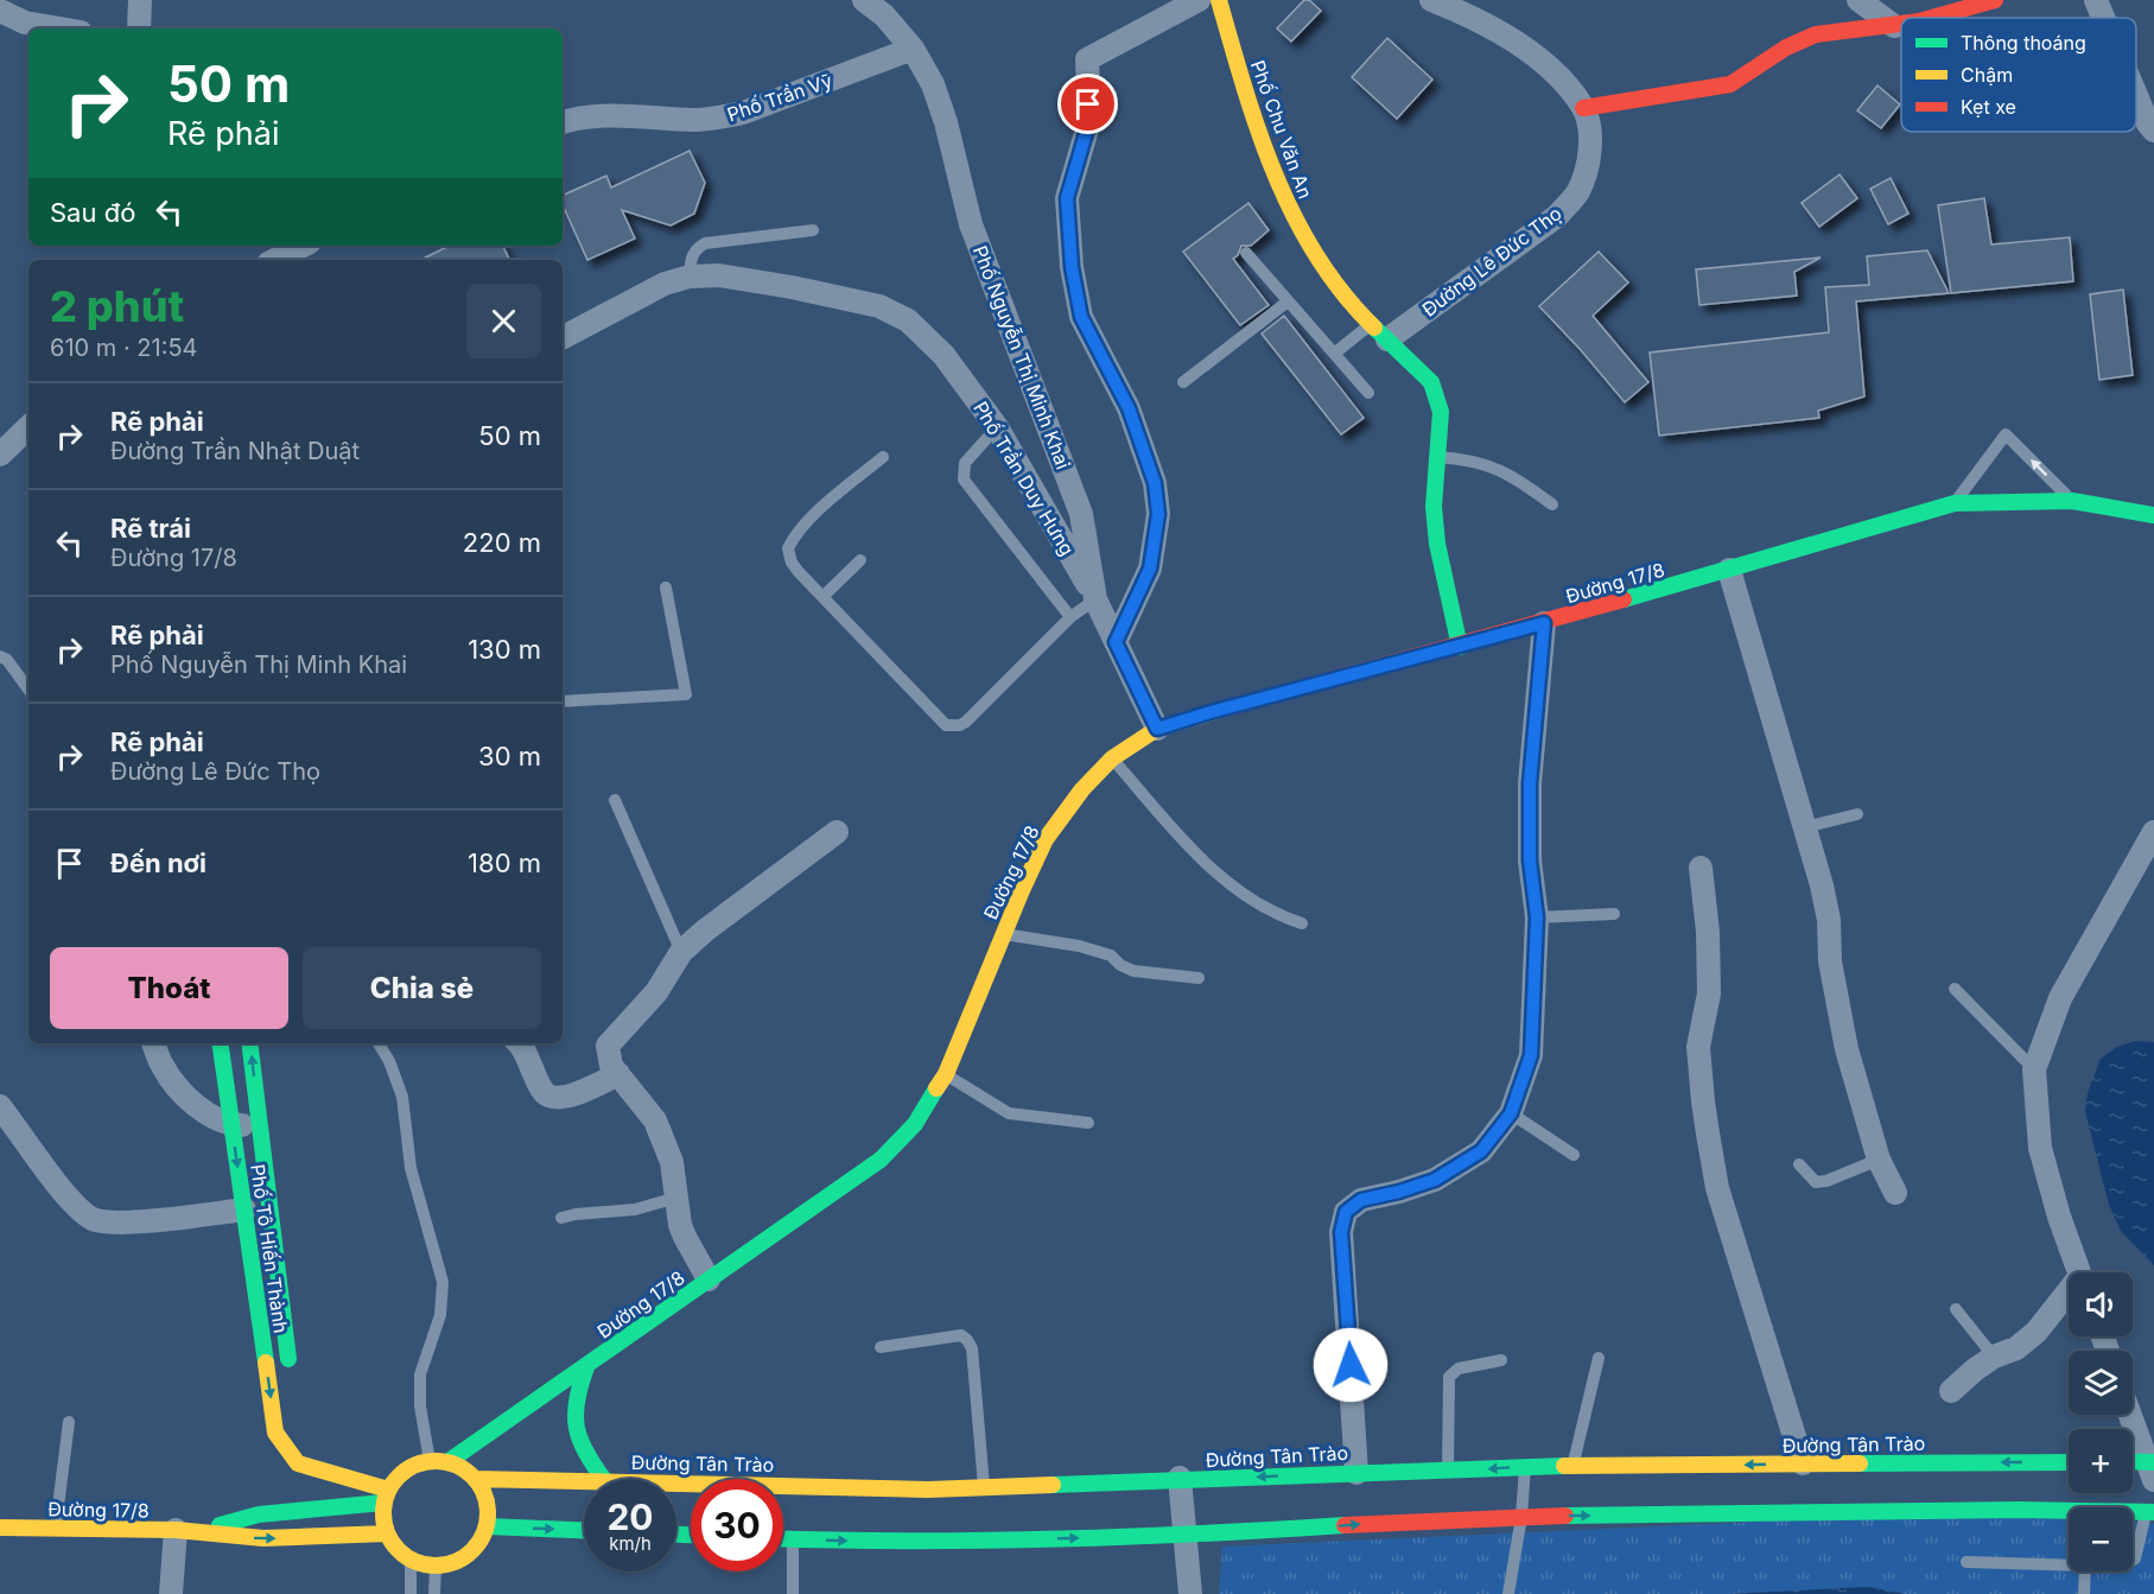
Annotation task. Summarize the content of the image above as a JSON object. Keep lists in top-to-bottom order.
{
  "streets": {
    "main road": [
      "Phố Chu Văn An",
      "Đường 17/8",
      "Phố Tô Hiến Thành",
      "Đường Tân Trào"
    ],
    "street": [
      "Phố Trần Vỹ",
      "Đường Lê Đức Thọ",
      "Phố Nguyễn Thị Minh Khai",
      "Phố Trần Duy Hưng"
    ]
  },
  "crossings": [
    ["Phố Trần Vỹ", "Phố Nguyễn Thị Minh Khai"],
    ["Phố Chu Văn An", "Đường Lê Đức Thọ"],
    ["Phố Chu Văn An", "Đường 17/8"],
    ["Phố Nguyễn Thị Minh Khai", "Phố Trần Duy Hưng"],
    ["Phố Nguyễn Thị Minh Khai", "Đường 17/8"],
    ["Đường 17/8", "Đường Tân Trào"]
  ],
  "legend": ["Thông thoáng", "Chậm", "Kẹt xe"],
  "page": {
    "turn": ["50 m", "Rẽ phải"],
    "then": "Sau đó",
    "heading": ["2 phút", "610 m · 21:54"],
    "list": [
      {
        "name": "Rẽ phải",
        "note": "Đường Trần Nhật Duật",
        "value": "50 m"
      },
      {
        "name": "Rẽ trái",
        "note": "Đường 17/8",
        "value": "220 m"
      },
      {
        "name": "Rẽ phải",
        "note": "Phố Nguyễn Thị Minh Khai",
        "value": "130 m"
      },
      {
        "name": "Rẽ phải",
        "note": "Đường Lê Đức Thọ",
        "value": "30 m"
      },
      {
        "name": "Đến nơi",
        "value": "180 m"
      }
    ],
    "buttons": ["Thoát", "Chia sẻ"],
    "map_buttons": ["+", "−"],
    "speed": "20 km/h",
    "limit": "30"
  }
}
